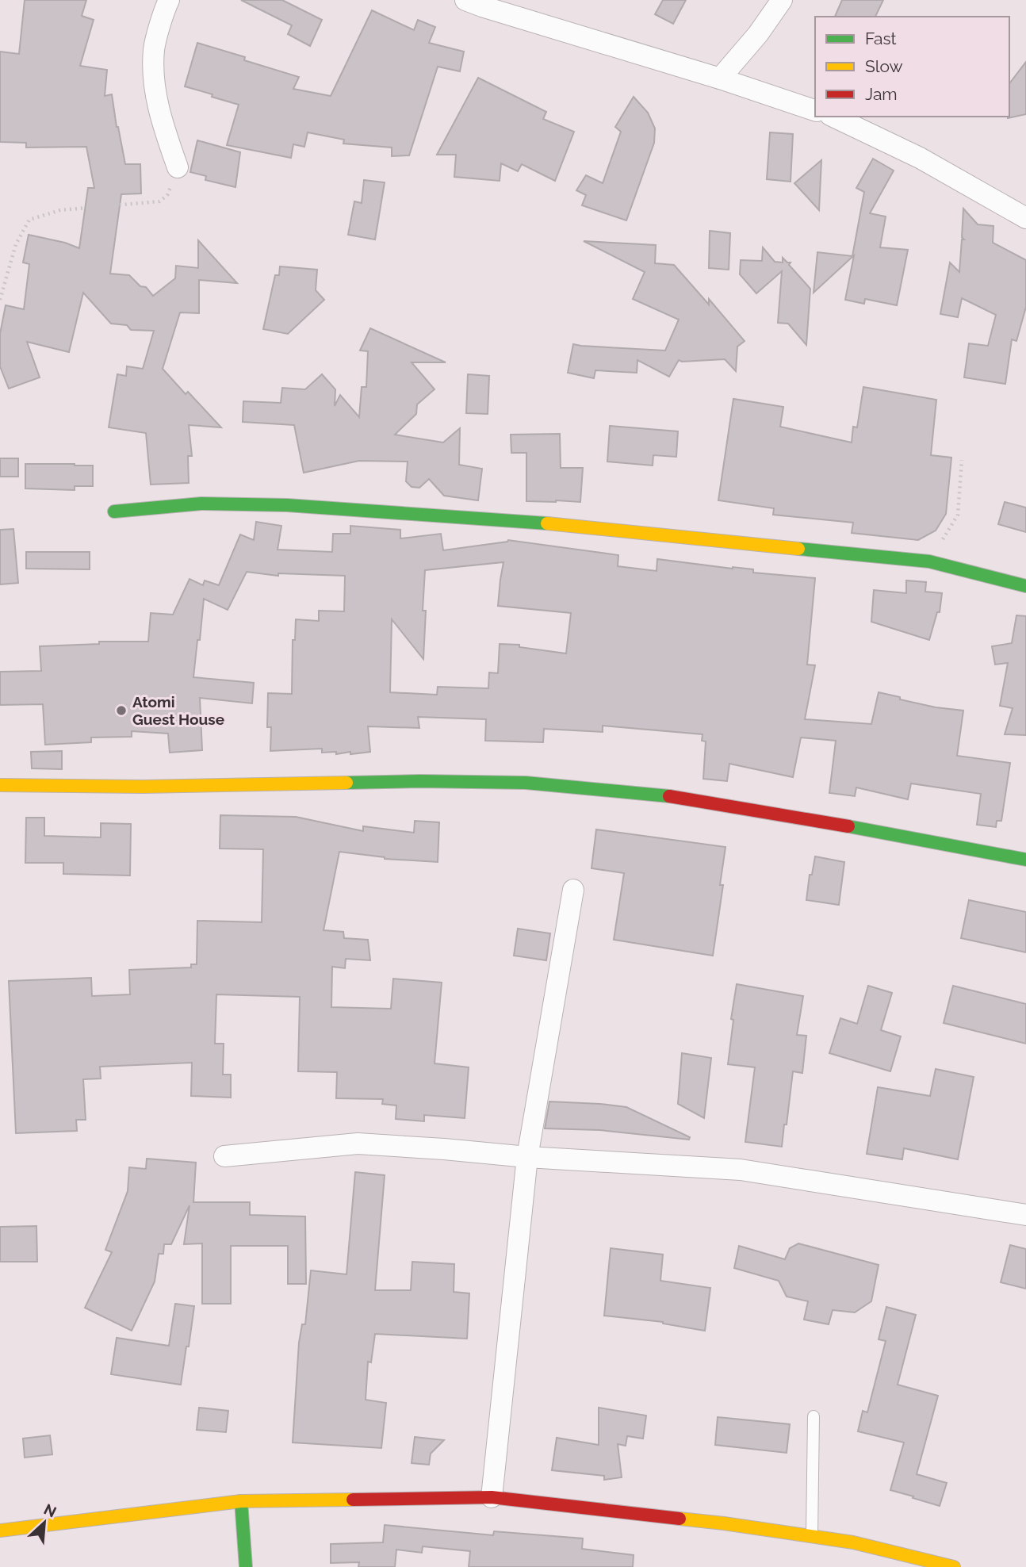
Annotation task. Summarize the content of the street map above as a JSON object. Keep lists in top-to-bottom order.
{
  "places": ["Atomi Guest House"],
  "legend": ["Fast", "Slow", "Jam"],
  "north": "top right"
}
